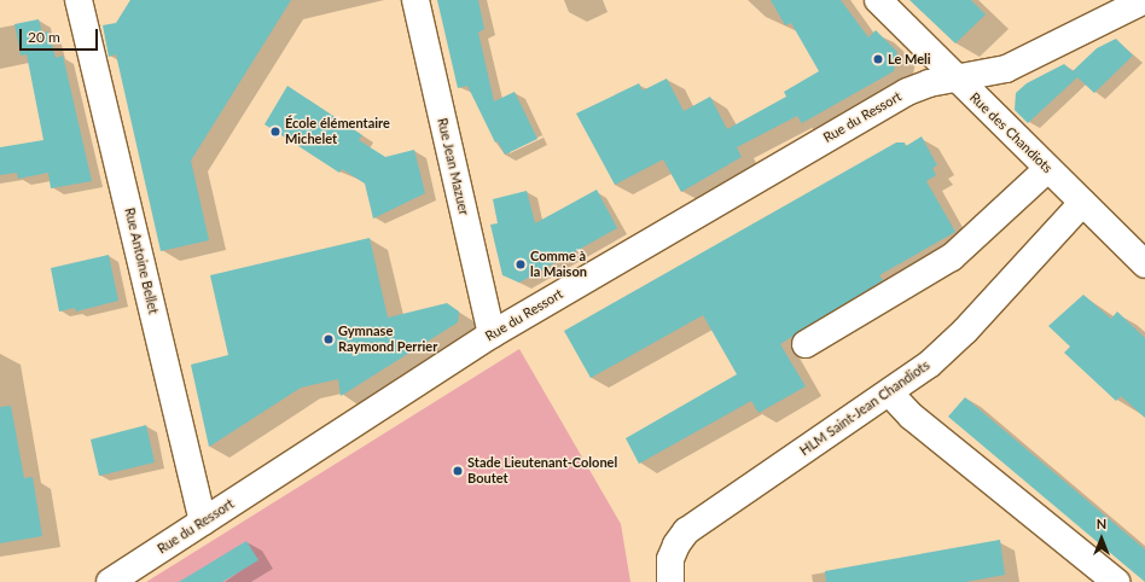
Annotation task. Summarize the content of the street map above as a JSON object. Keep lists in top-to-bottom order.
{
  "streets": {
    "street": [
      "Rue du Ressort",
      "Rue des Chandiots",
      "Rue Jean Mazuer",
      "Rue Antoine Bellet",
      "HLM Saint-Jean Chandiots"
    ]
  },
  "crossings": [
    ["Rue du Ressort", "Rue des Chandiots"],
    ["Rue du Ressort", "Rue Jean Mazuer"],
    ["Rue du Ressort", "Rue Antoine Bellet"],
    ["Rue des Chandiots", "HLM Saint-Jean Chandiots"]
  ],
  "places": [
    "Le Meli",
    "École élémentaire Michelet",
    "Comme à la Maison",
    "Gymnase Raymond Perrier",
    "Stade Lieutenant-Colonel Boutet"
  ],
  "scale_bar": "20 m",
  "north": "top"
}
